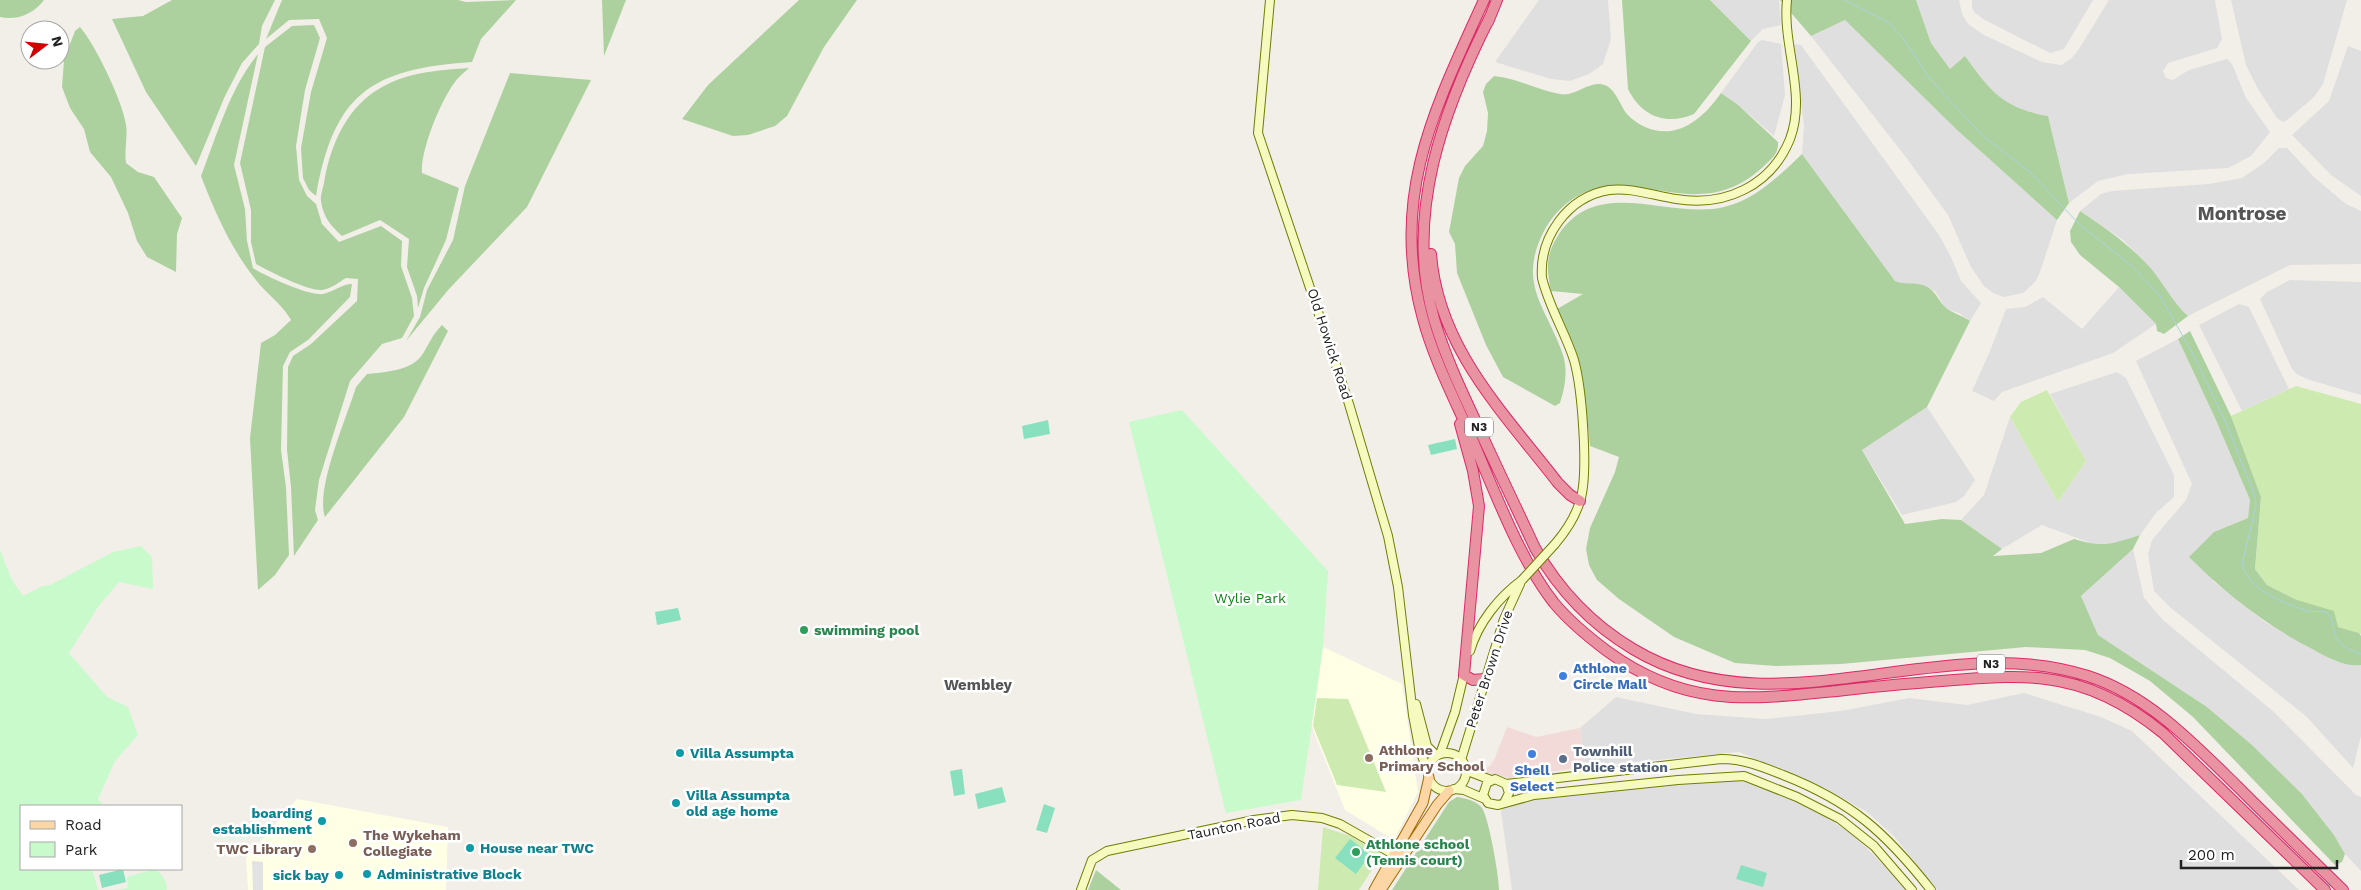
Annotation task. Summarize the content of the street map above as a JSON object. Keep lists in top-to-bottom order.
{
  "streets": {
    "highway": ["N3"],
    "street": ["Old Howick Road", "Peter Brown Drive", "Taunton Road"]
  },
  "crossings": [
    ["Old Howick Road", "Peter Brown Drive"]
  ],
  "districts": ["Montrose", "Wembley"],
  "parks": ["Wylie Park"],
  "places": [
    "swimming pool",
    "Athlone Circle Mall",
    "Villa Assumpta",
    "Shell Select",
    "Athlone Primary School",
    "Townhill Police station",
    "Villa Assumpta old age home",
    "boarding establishment",
    "The Wykeham Collegiate",
    "House near TWC",
    "TWC Library",
    "Athlone school (Tennis court)",
    "Administrative Block",
    "sick bay"
  ],
  "legend": ["Road", "Park"],
  "scale_bar": "200 m",
  "north": "right"
}
